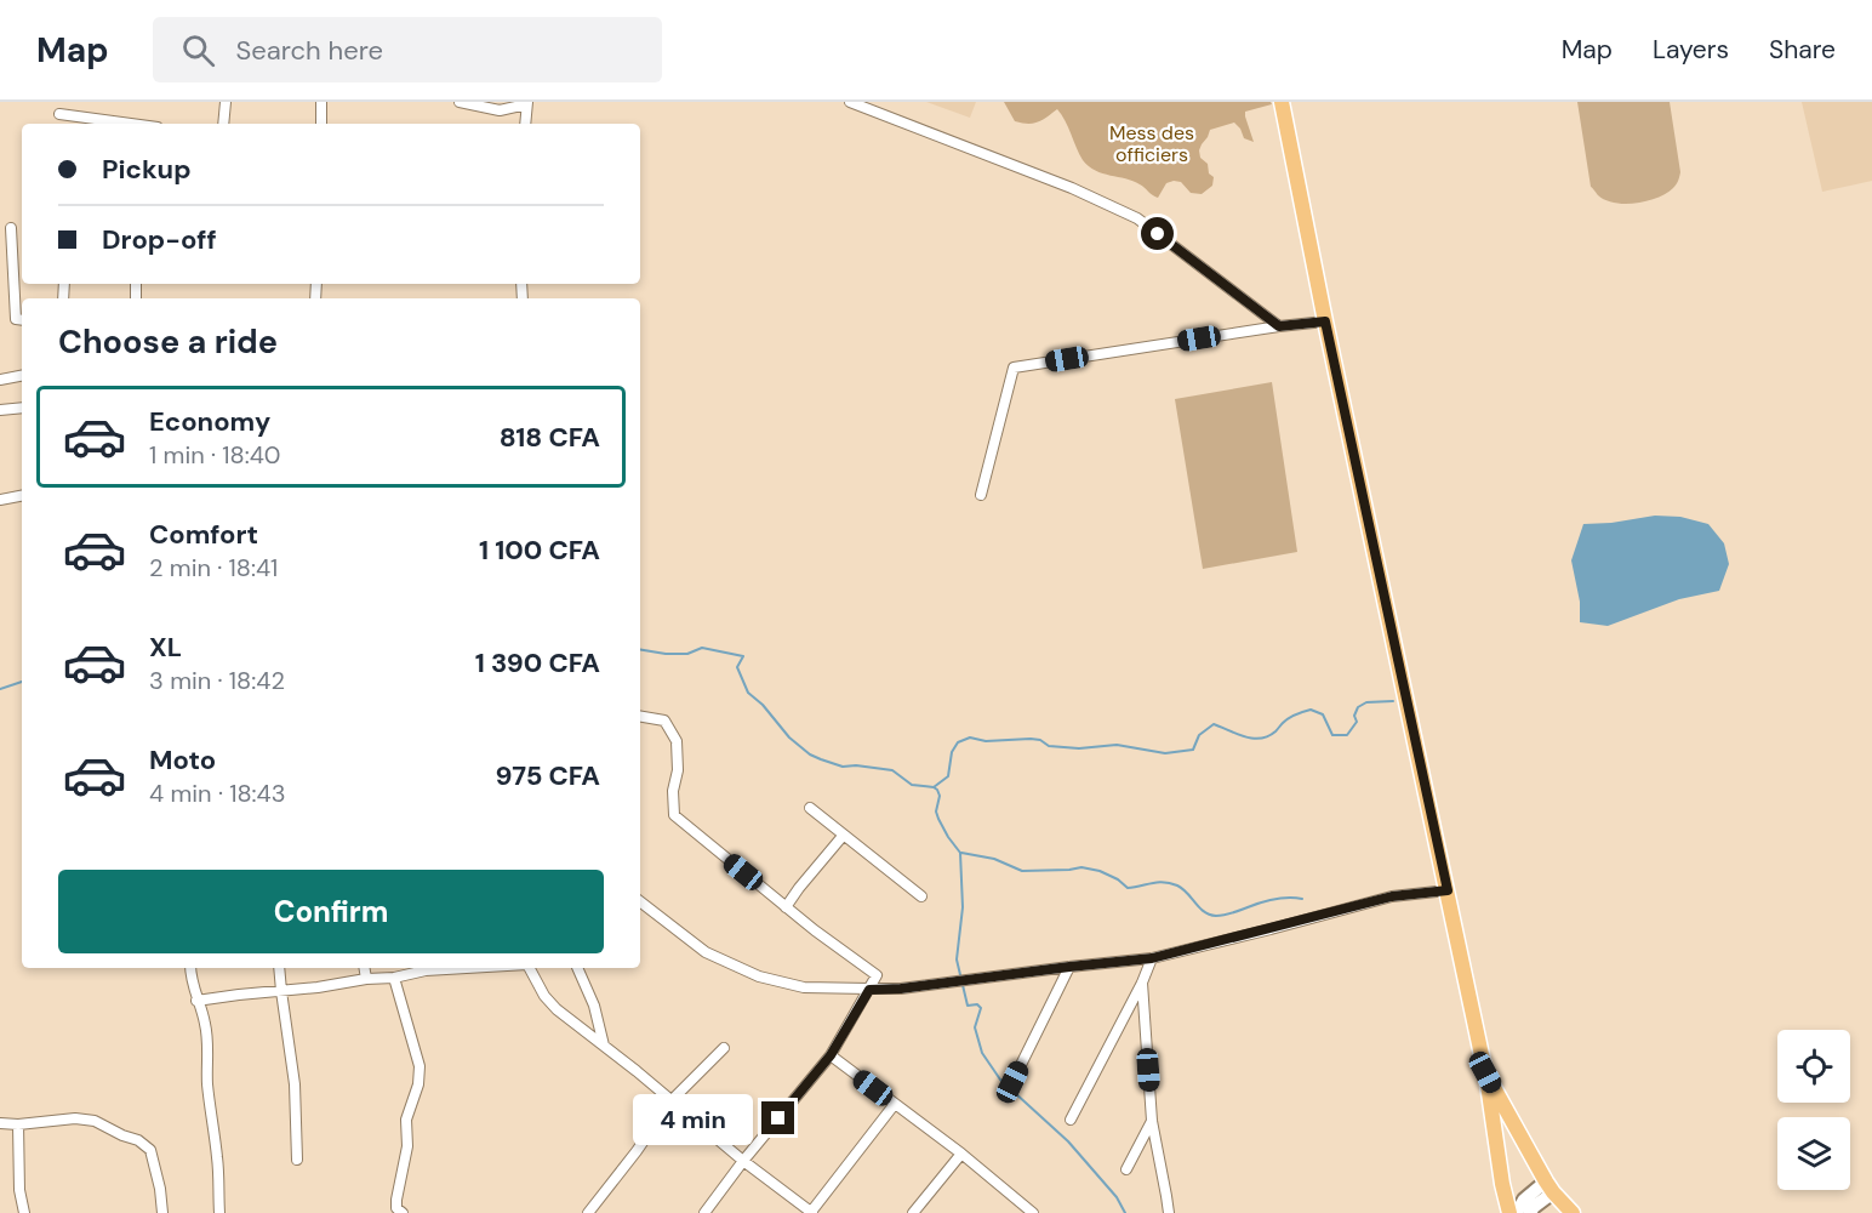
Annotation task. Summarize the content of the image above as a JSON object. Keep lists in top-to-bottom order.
{
  "parks": ["Mess des officiers"],
  "page": {
    "header": "Map",
    "search": "Search here",
    "nav": ["Map", "Layers", "Share"],
    "banner": ["Pickup", "Drop-off"],
    "heading": "Choose a ride",
    "list": [
      {
        "name": "Economy",
        "note": "1 min · 18:40",
        "value": "818 CFA"
      },
      {
        "name": "Comfort",
        "note": "2 min · 18:41",
        "value": "1 100 CFA"
      },
      {
        "name": "XL",
        "note": "3 min · 18:42",
        "value": "1 390 CFA"
      },
      {
        "name": "Moto",
        "note": "4 min · 18:43",
        "value": "975 CFA"
      }
    ],
    "buttons": "Confirm",
    "bubble": "4 min"
  }
}
